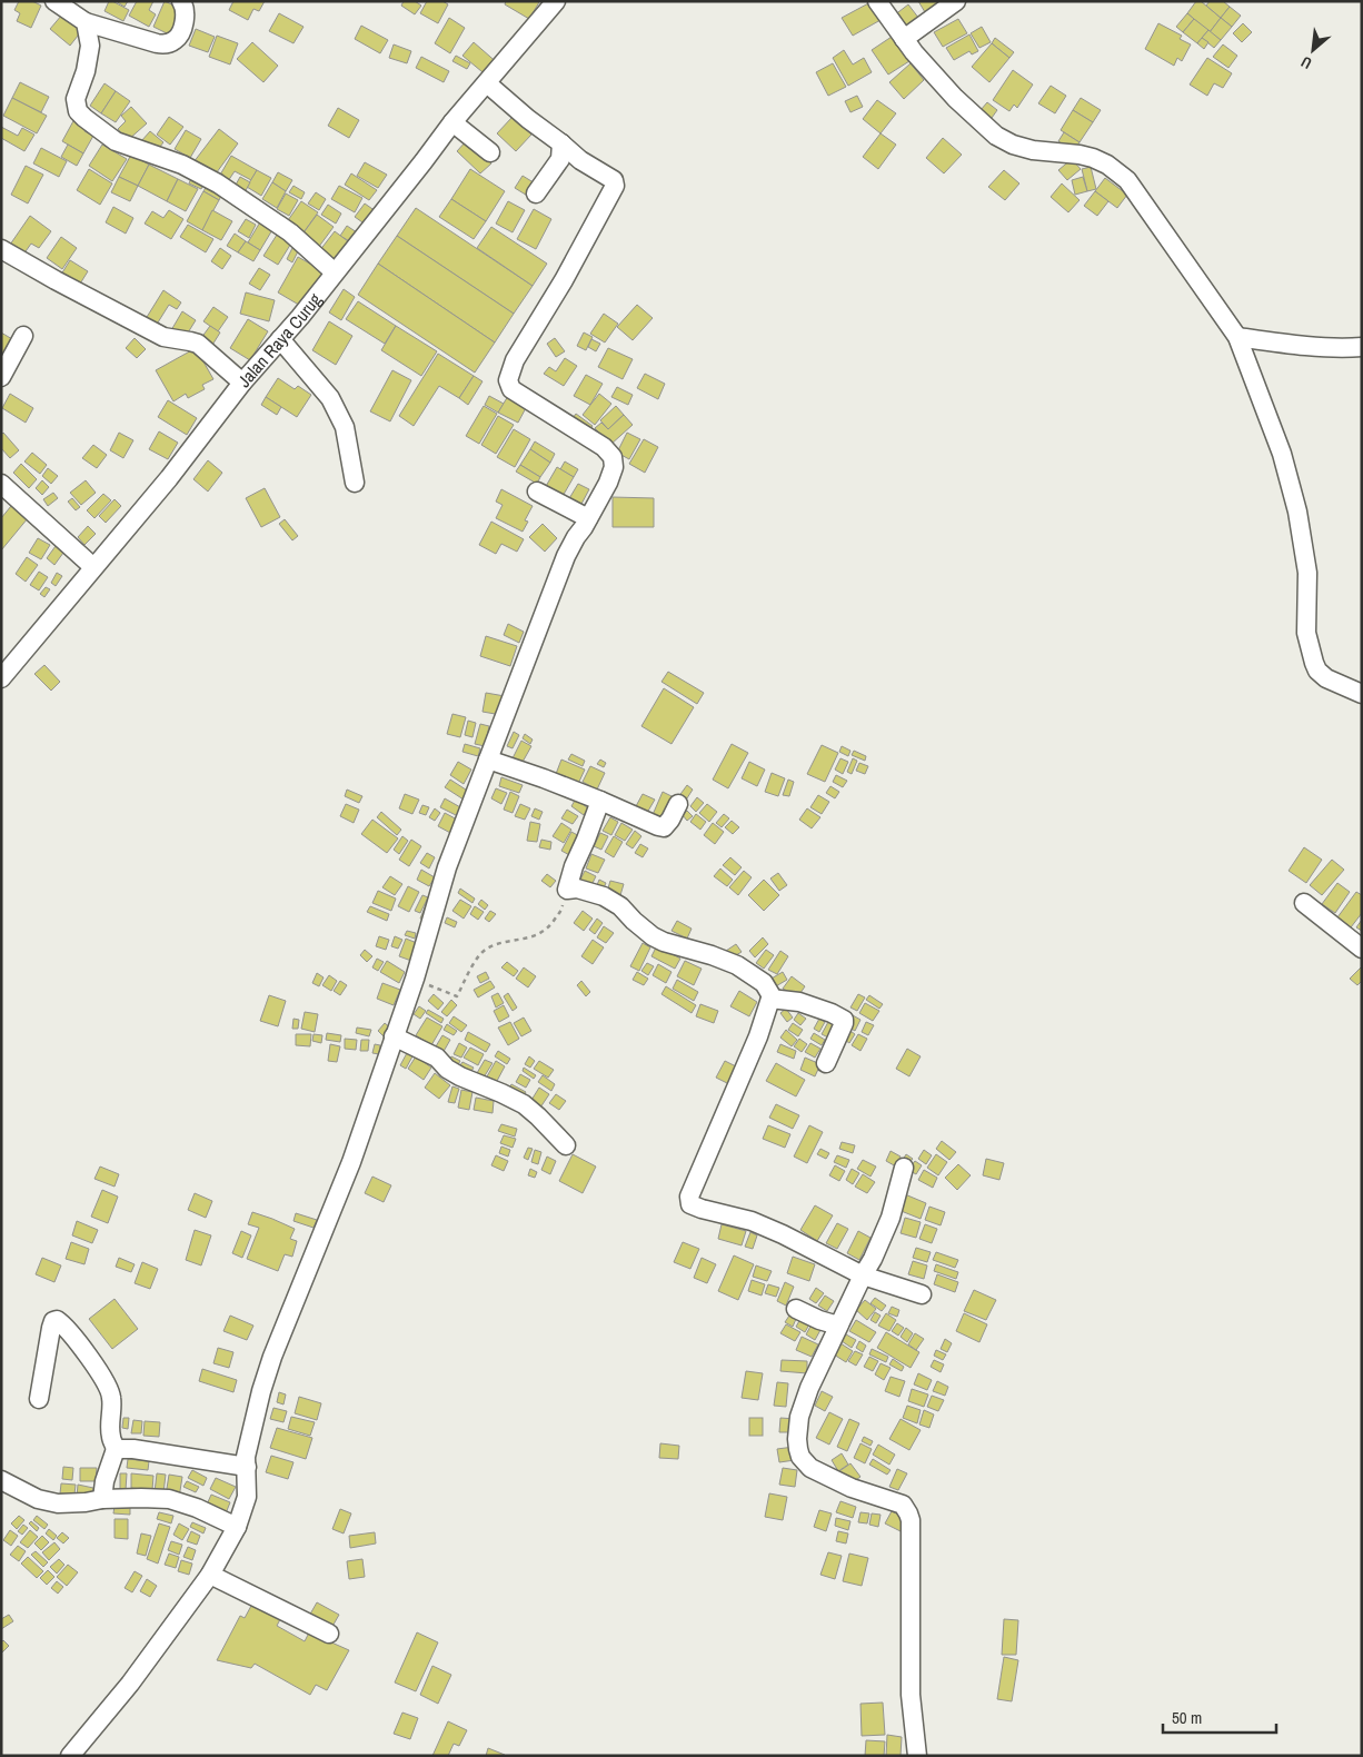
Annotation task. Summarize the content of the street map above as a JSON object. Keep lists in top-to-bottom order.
{
  "streets": {
    "street": ["Jalan Raya Curug"]
  },
  "scale_bar": "50 m",
  "north": "bottom left"
}
